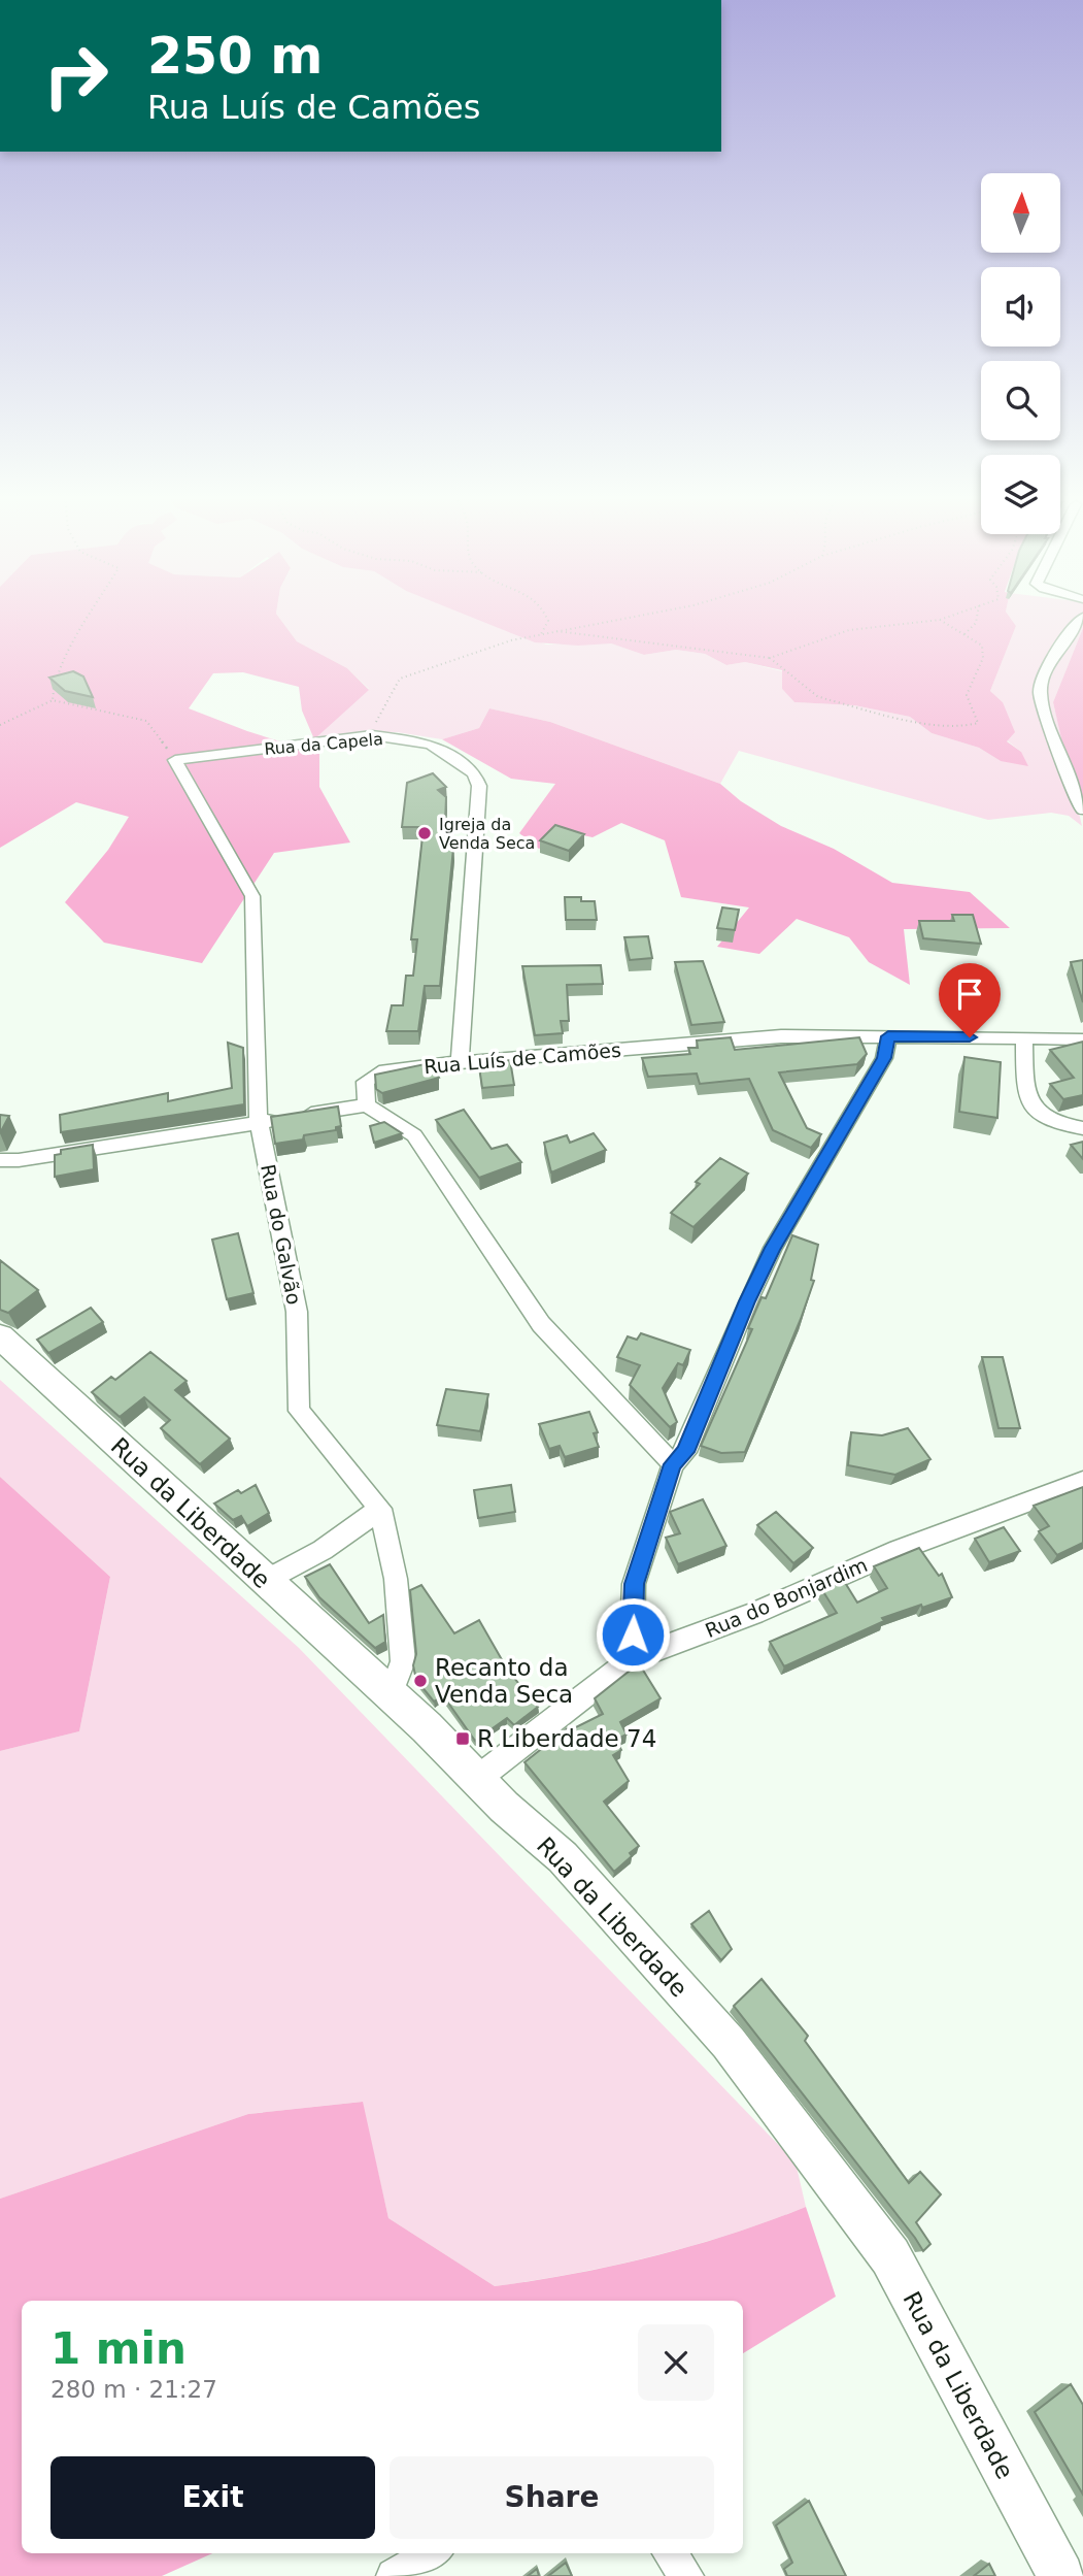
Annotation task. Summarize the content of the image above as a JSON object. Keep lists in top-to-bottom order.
{
  "streets": {
    "street": [
      "Rua da Capela",
      "Rua Luís de Camões",
      "Rua do Galvão",
      "Rua da Liberdade",
      "Rua do Bonjardim"
    ]
  },
  "crossings": [
    ["Rua da Capela", "Rua Luís de Camões"],
    ["Rua da Capela", "Rua do Galvão"],
    ["Rua do Galvão", "Rua da Liberdade"],
    ["Rua da Liberdade", "Rua do Bonjardim"]
  ],
  "places": {
    "other": ["Igreja da Venda Seca", "Recanto da Venda Seca"],
    "transit": ["R Liberdade 74"]
  },
  "north": "top",
  "page": {
    "turn": ["250 m", "Rua Luís de Camões"],
    "heading": ["1 min", "280 m · 21:27"],
    "buttons": ["Exit", "Share"]
  }
}
